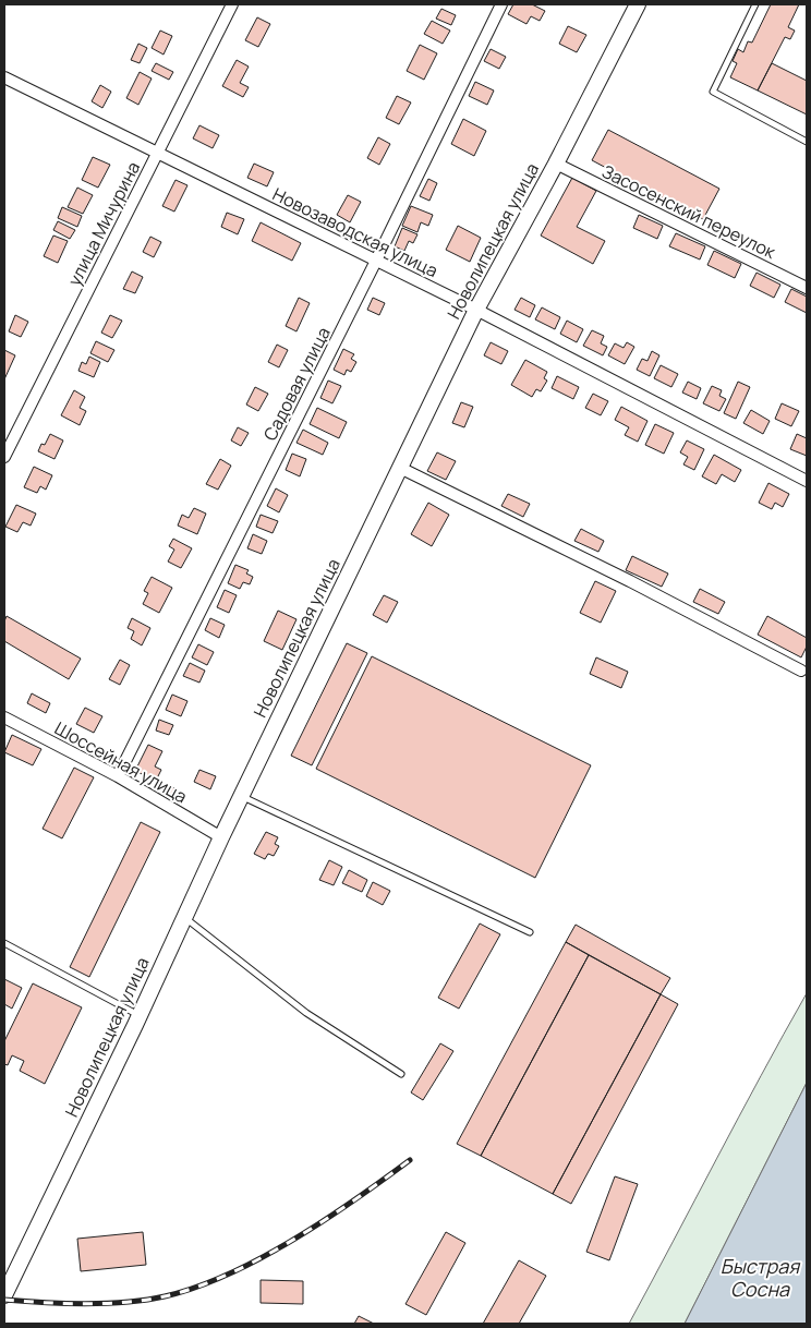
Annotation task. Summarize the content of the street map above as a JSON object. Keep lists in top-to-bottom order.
{
  "streets": {
    "street": [
      "Засосенский переулок",
      "улица Мичурина",
      "Новозаводская улица",
      "Новолипецкая улица",
      "Садовая улица",
      "Шоссейная улица"
    ]
  },
  "crossings": [
    ["Засосенский переулок", "Новолипецкая улица"],
    ["улица Мичурина", "Новозаводская улица"],
    ["Новозаводская улица", "Новолипецкая улица"],
    ["Новозаводская улица", "Садовая улица"],
    ["Новолипецкая улица", "Шоссейная улица"],
    ["Садовая улица", "Шоссейная улица"]
  ],
  "water": ["Быстрая Сосна"]
}
